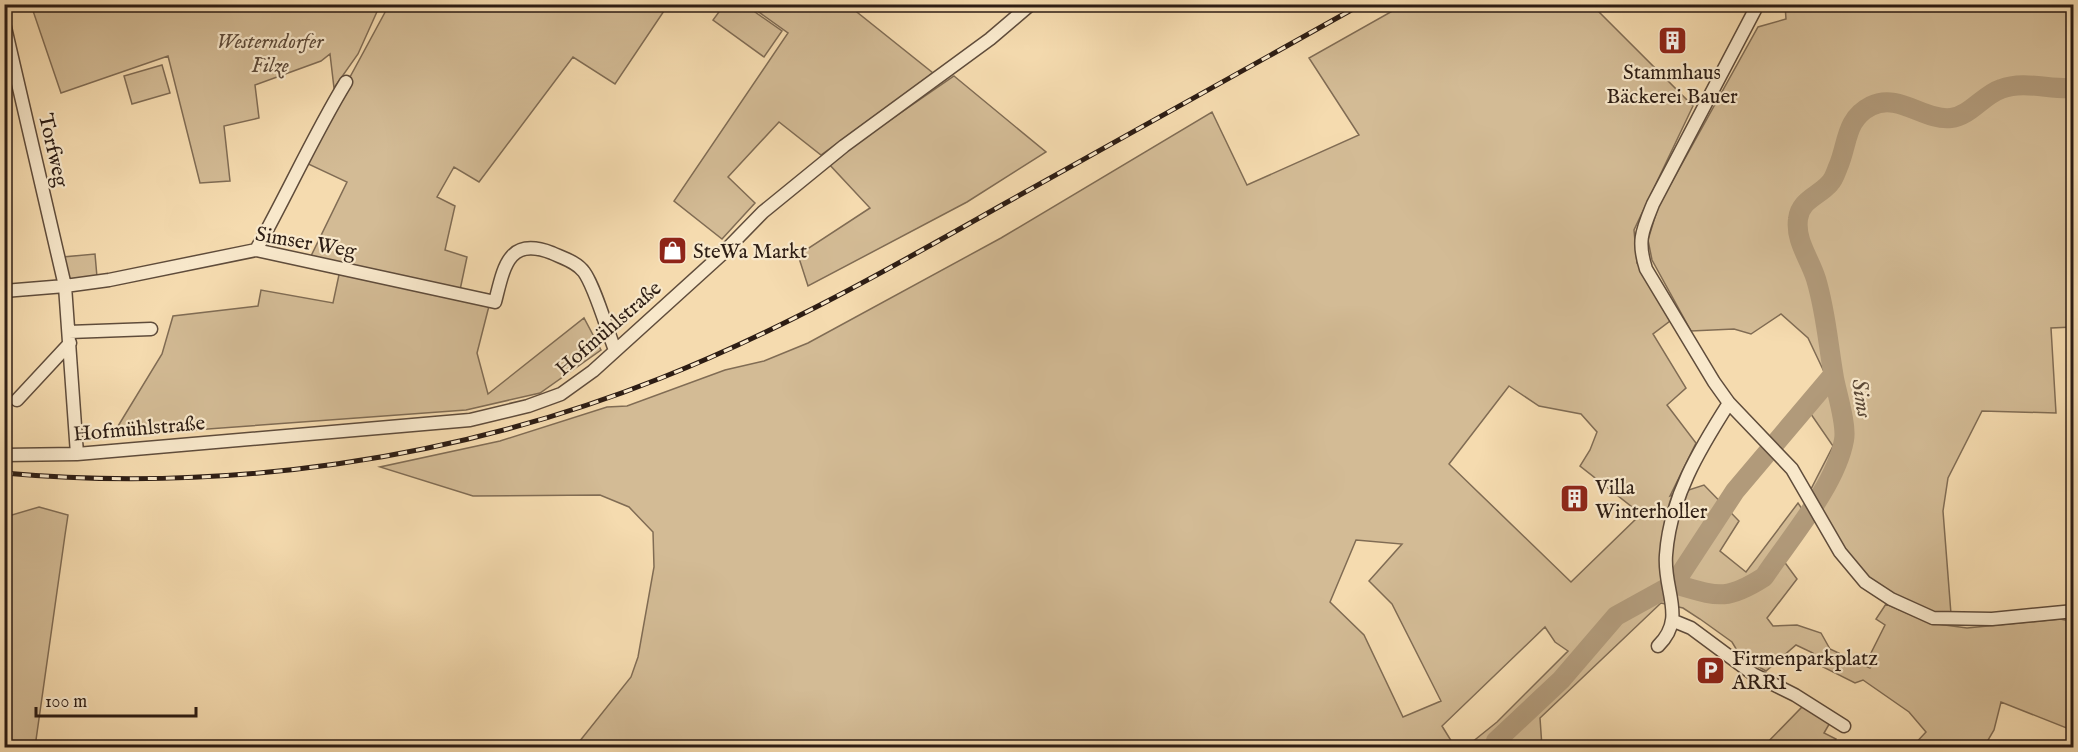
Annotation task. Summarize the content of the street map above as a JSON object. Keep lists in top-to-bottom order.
{
  "streets": {
    "street": ["Torfweg", "Simser Weg", "Hofmühlstraße"]
  },
  "crossings": [
    ["Torfweg", "Simser Weg"],
    ["Simser Weg", "Hofmühlstraße"]
  ],
  "water": ["Sims"],
  "parks": ["Westerndorfer Filze"],
  "places": {
    "building": ["Stammhaus Bäckerei Bauer", "Villa Winterholler"],
    "shop": ["SteWa Markt"],
    "parking": ["Firmenparkplatz ARRI"]
  },
  "scale_bar": "100 m"
}
